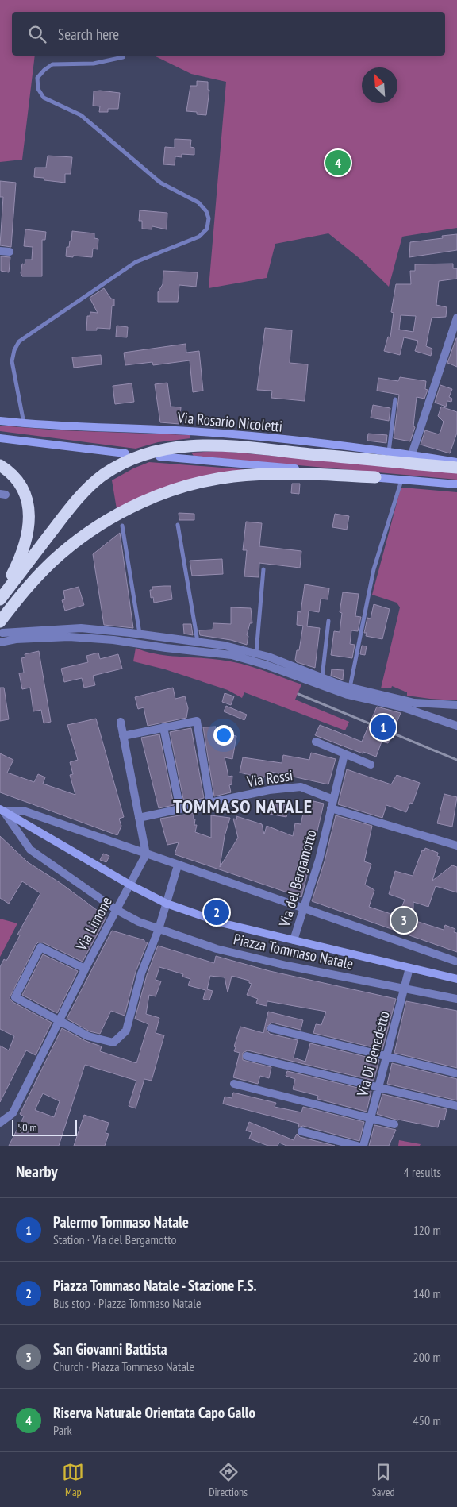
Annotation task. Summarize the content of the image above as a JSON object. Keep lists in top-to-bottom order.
{
  "streets": {
    "main road": ["Via Rosario Nicoletti", "Piazza Tommaso Natale"],
    "street": [
      "Via Rossi",
      "Via del Bergamotto",
      "Via Limone",
      "Via Di Benedetto"
    ]
  },
  "crossings": [
    ["Via Rossi", "Via del Bergamotto"],
    ["Via del Bergamotto", "Piazza Tommaso Natale"],
    ["Via Limone", "Piazza Tommaso Natale"],
    ["Piazza Tommaso Natale", "Via Di Benedetto"]
  ],
  "districts": ["TOMMASO NATALE"],
  "scale_bar": "50 m",
  "north": "top left",
  "page": {
    "search": "Search here",
    "pins": [
      "4",
      "1",
      "2",
      "3"
    ],
    "scale": "50 m",
    "heading": ["Nearby", "4 results"],
    "list": [
      {
        "mark": "1",
        "name": "Palermo Tommaso Natale",
        "note": "Station · Via del Bergamotto",
        "value": "120 m"
      },
      {
        "mark": "2",
        "name": "Piazza Tommaso Natale - Stazione F.S.",
        "note": "Bus stop · Piazza Tommaso Natale",
        "value": "140 m"
      },
      {
        "mark": "3",
        "name": "San Giovanni Battista",
        "note": "Church · Piazza Tommaso Natale",
        "value": "200 m"
      },
      {
        "mark": "4",
        "name": "Riserva Naturale Orientata Capo Gallo",
        "note": "Park",
        "value": "450 m"
      }
    ],
    "nav": ["Map", "Directions", "Saved"]
  }
}
